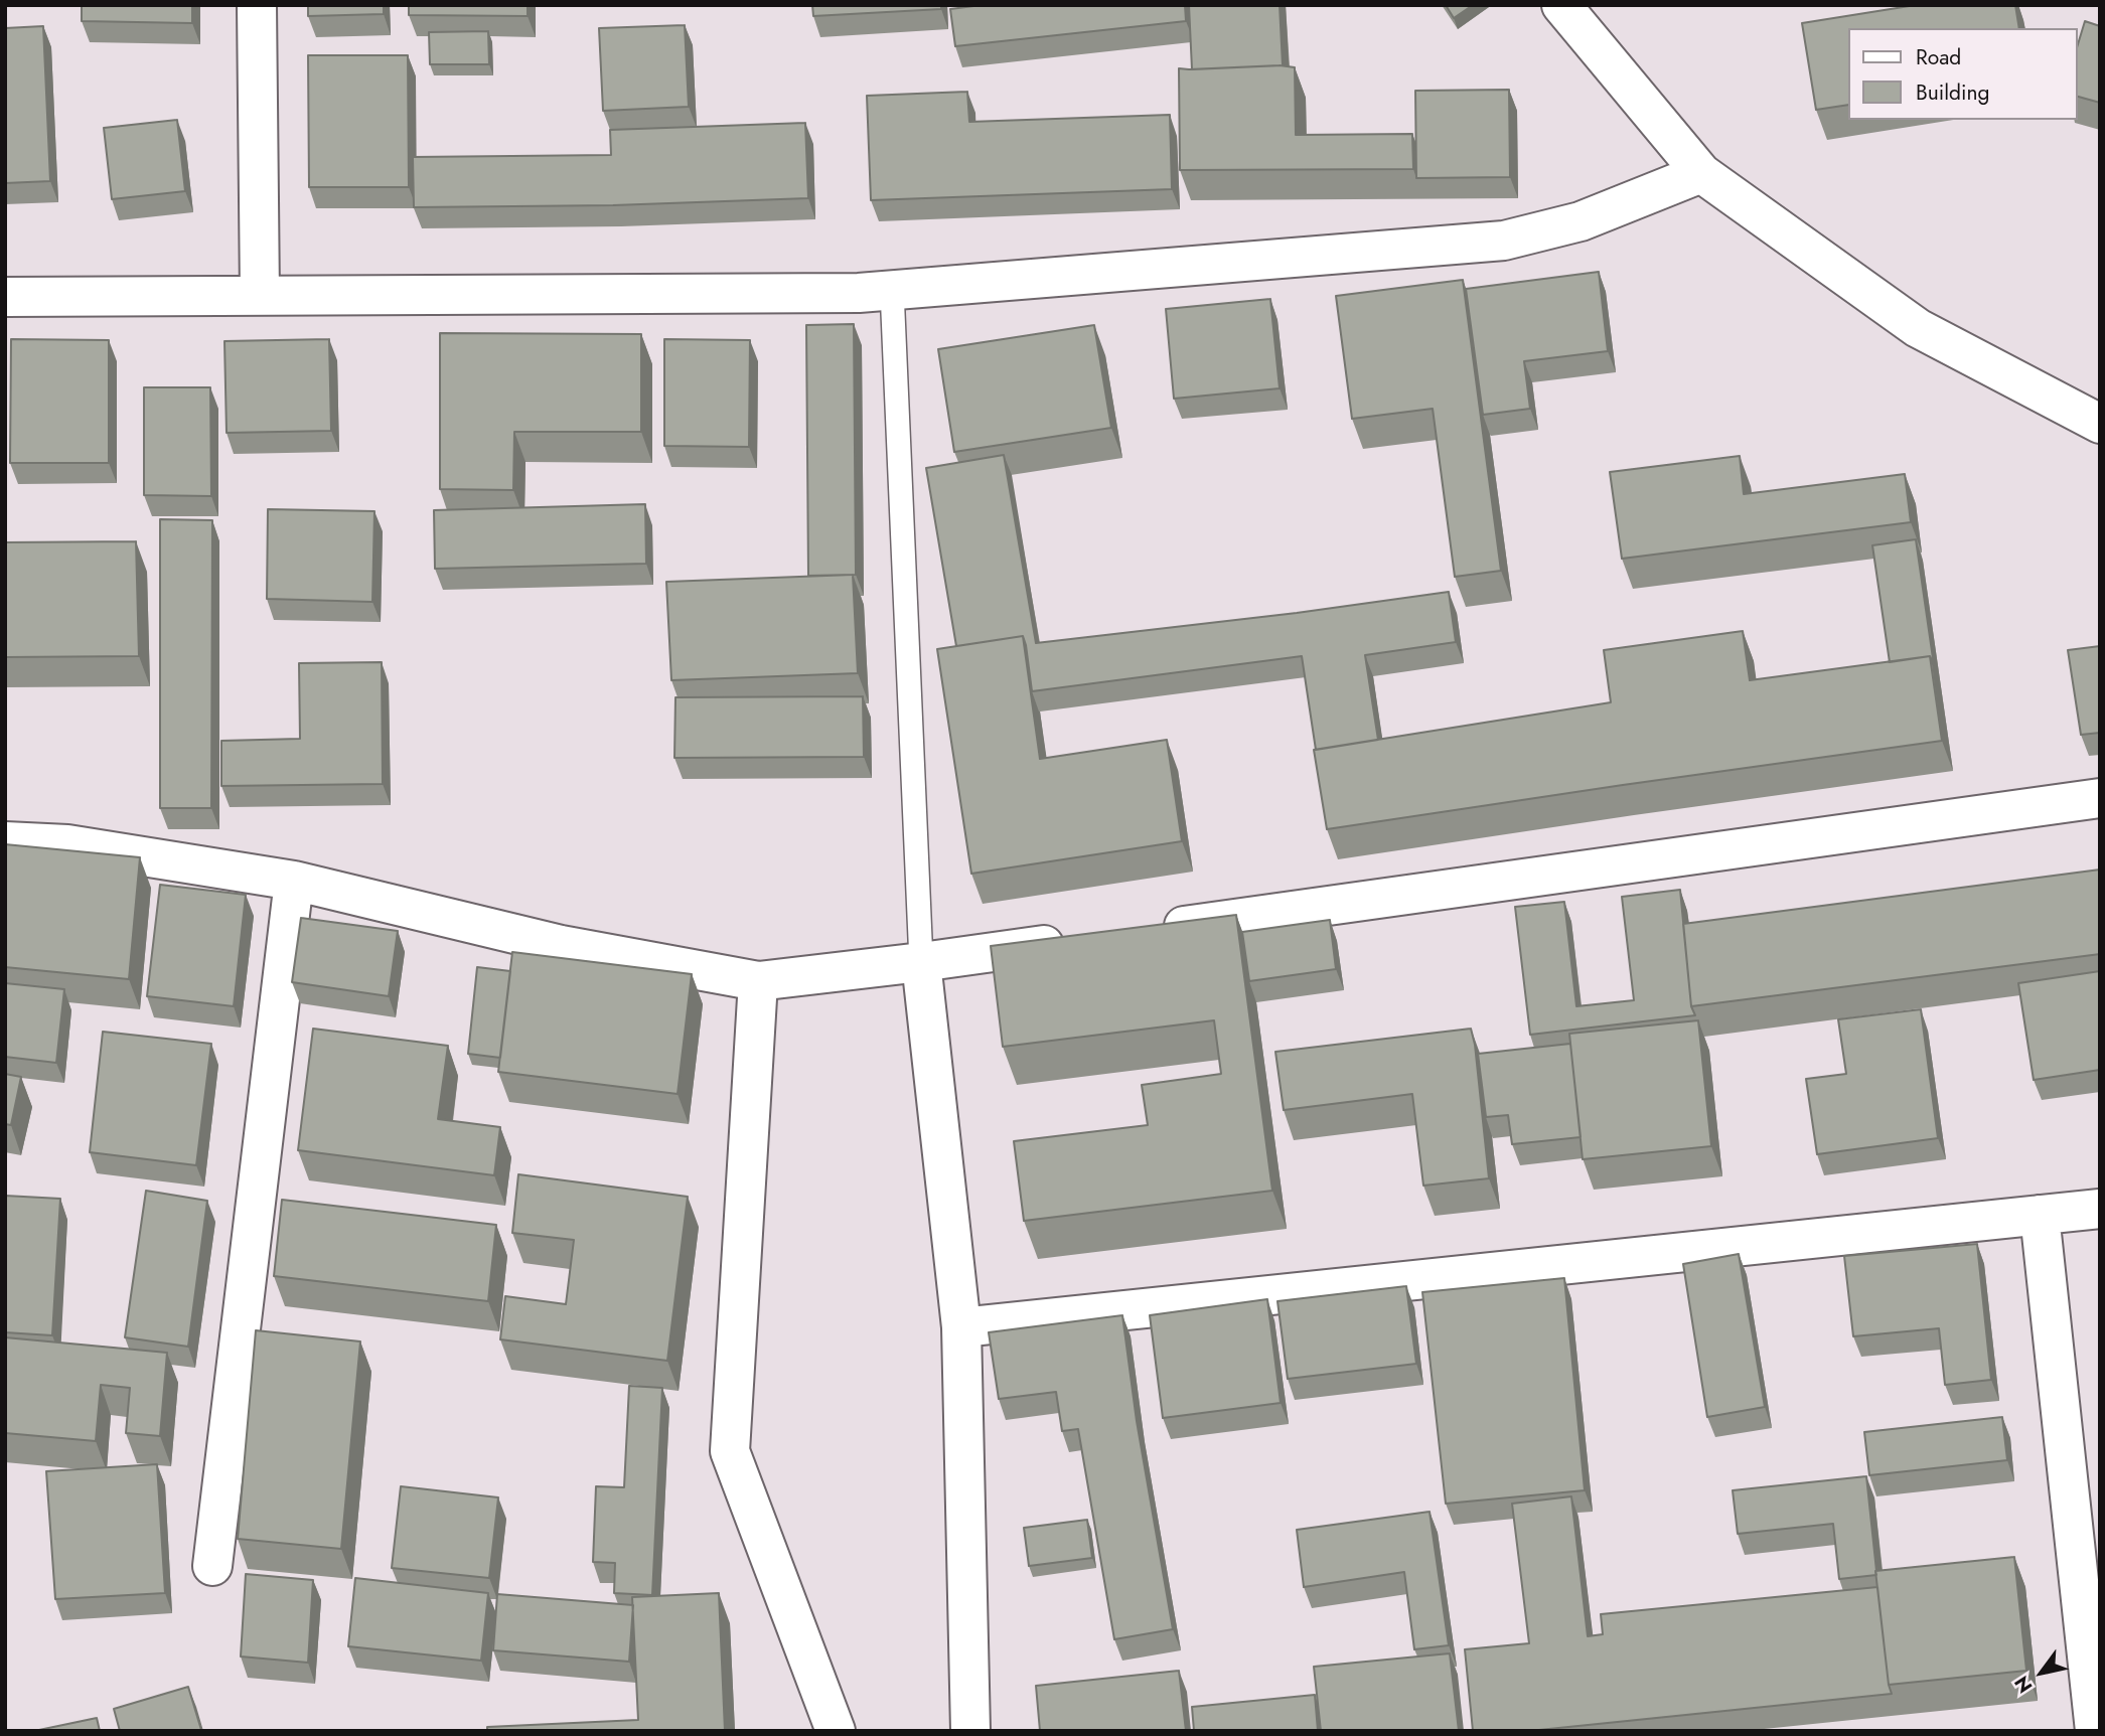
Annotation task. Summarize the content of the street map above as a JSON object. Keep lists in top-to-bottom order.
{
  "legend": ["Road", "Building"],
  "north": "bottom left"
}
